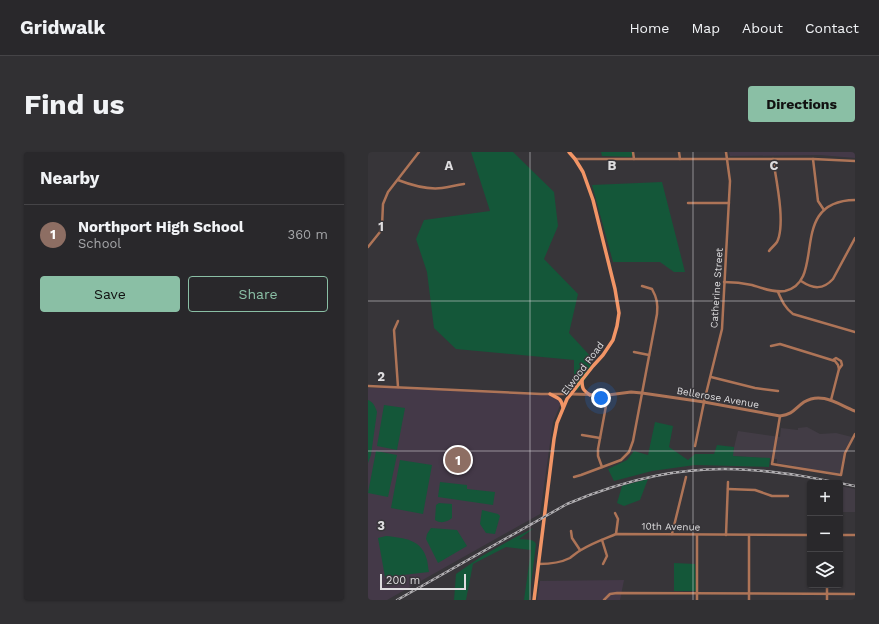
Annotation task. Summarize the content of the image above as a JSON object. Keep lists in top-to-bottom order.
{
  "streets": {
    "main road": ["Elwood Road"],
    "street": ["Catherine Street", "Bellerose Avenue", "10th Avenue"]
  },
  "crossings": [
    ["Catherine Street", "Bellerose Avenue"],
    ["Elwood Road", "Bellerose Avenue"],
    ["Elwood Road", "10th Avenue"]
  ],
  "scale_bar": "200 m",
  "page": {
    "header": "Gridwalk",
    "nav": [
      "Home",
      "Map",
      "About",
      "Contact"
    ],
    "buttons": [
      "Directions",
      ["Save", "Share"]
    ],
    "title": "Find us",
    "heading": "Nearby",
    "list": [
      {
        "mark": "1",
        "name": "Northport High School",
        "note": "School",
        "value": "360 m"
      }
    ],
    "pins": "1",
    "map_buttons": ["+", "−"],
    "scale": "200 m"
  },
  "grid": {
    "columns": ["A", "B", "C"],
    "rows": ["1", "2", "3"]
  }
}
